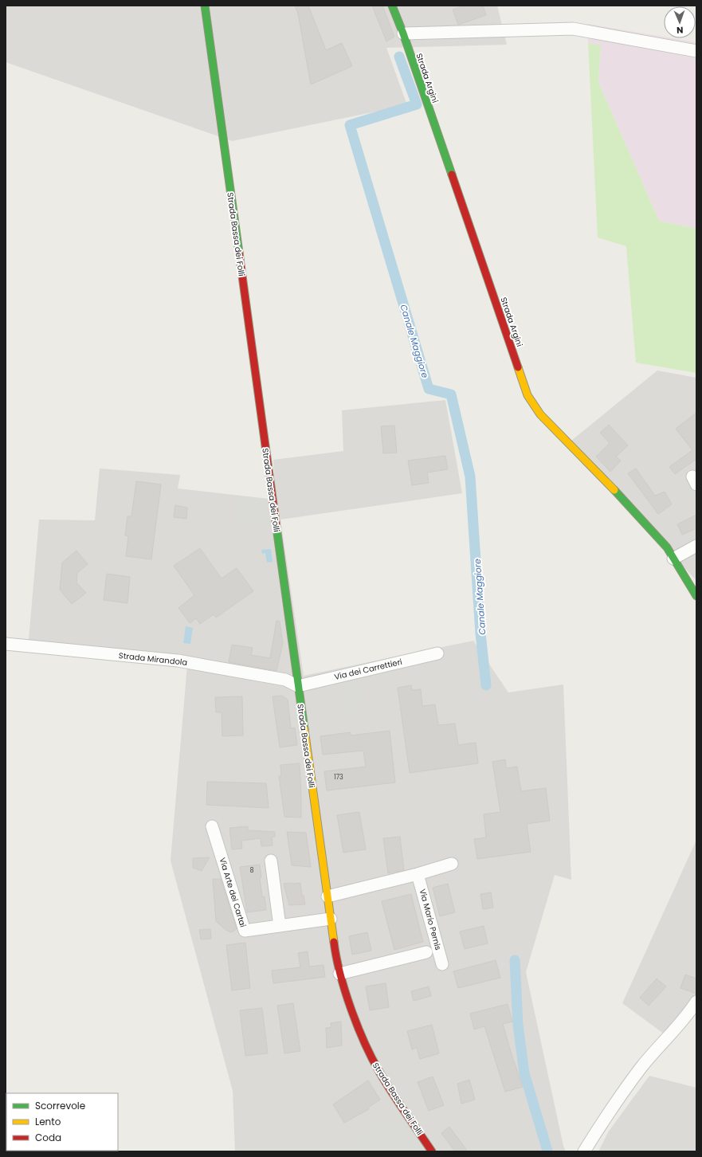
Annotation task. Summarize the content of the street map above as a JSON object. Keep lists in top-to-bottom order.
{
  "streets": {
    "street": [
      "Strada Argini",
      "Strada Bassa dei Folli",
      "Strada Mirandola",
      "Via dei Carrettieri",
      "Via Arte dei Cartai",
      "Via Mario Pernis"
    ]
  },
  "crossings": [
    ["Strada Bassa dei Folli", "Strada Mirandola"],
    ["Strada Bassa dei Folli", "Via dei Carrettieri"],
    ["Strada Bassa dei Folli", "Via Arte dei Cartai"],
    ["Strada Mirandola", "Via dei Carrettieri"]
  ],
  "water": ["Canale Maggiore"],
  "house_numbers": ["173", "8"],
  "legend": ["Scorrevole", "Lento", "Coda"],
  "north": "bottom"
}
